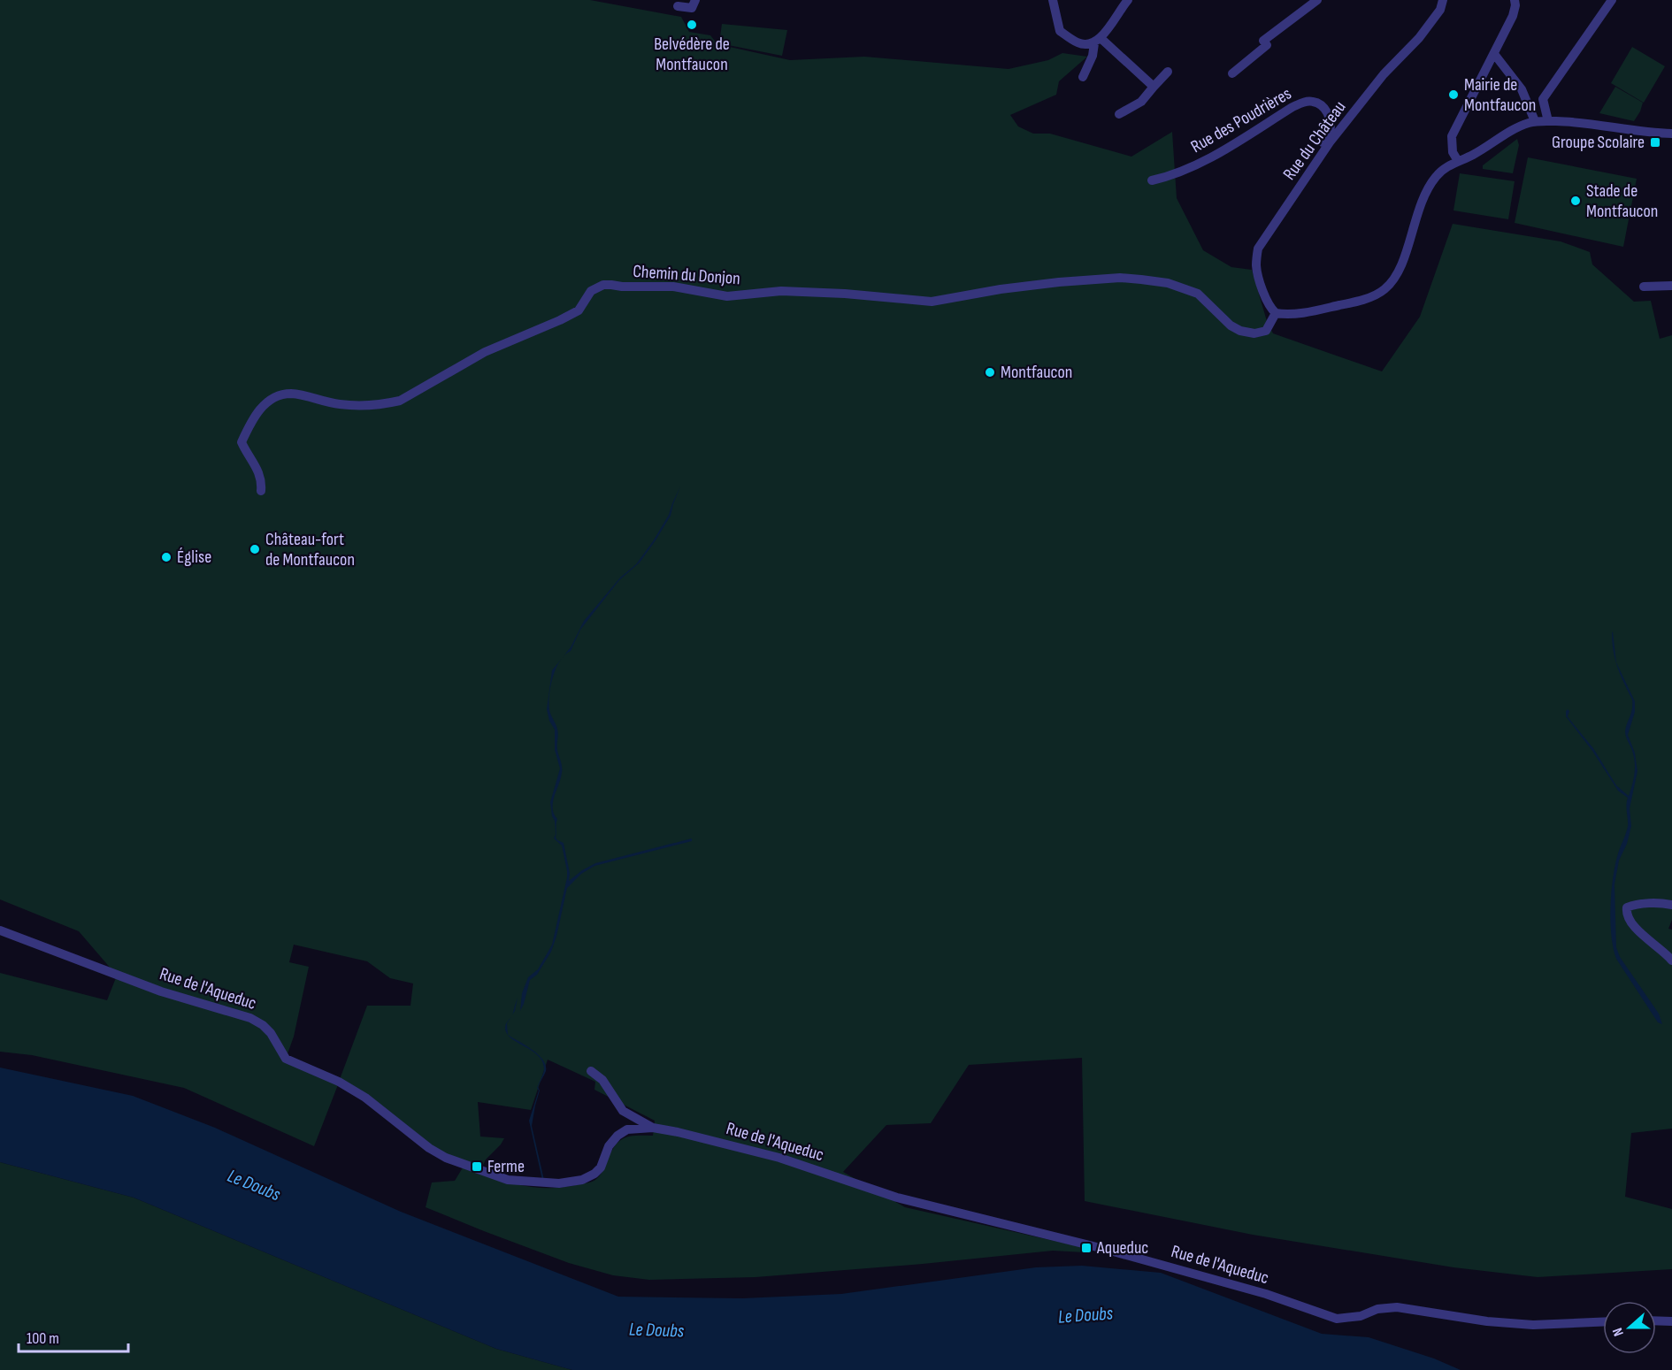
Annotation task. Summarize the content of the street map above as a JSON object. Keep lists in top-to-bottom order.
{
  "streets": {
    "street": [
      "Rue des Poudrières",
      "Rue du Château",
      "Chemin du Donjon",
      "Rue de l'Aqueduc"
    ]
  },
  "crossings": [
    ["Rue des Poudrières", "Rue du Château"],
    ["Rue du Château", "Chemin du Donjon"]
  ],
  "water": ["Le Doubs"],
  "places": {
    "other": [
      "Belvédère de Montfaucon",
      "Mairie de Montfaucon",
      "Stade de Montfaucon",
      "Montfaucon",
      "Château-fort de Montfaucon",
      "Église"
    ],
    "transit": ["Groupe Scolaire", "Ferme", "Aqueduc"]
  },
  "scale_bar": "100 m",
  "north": "left"
}
